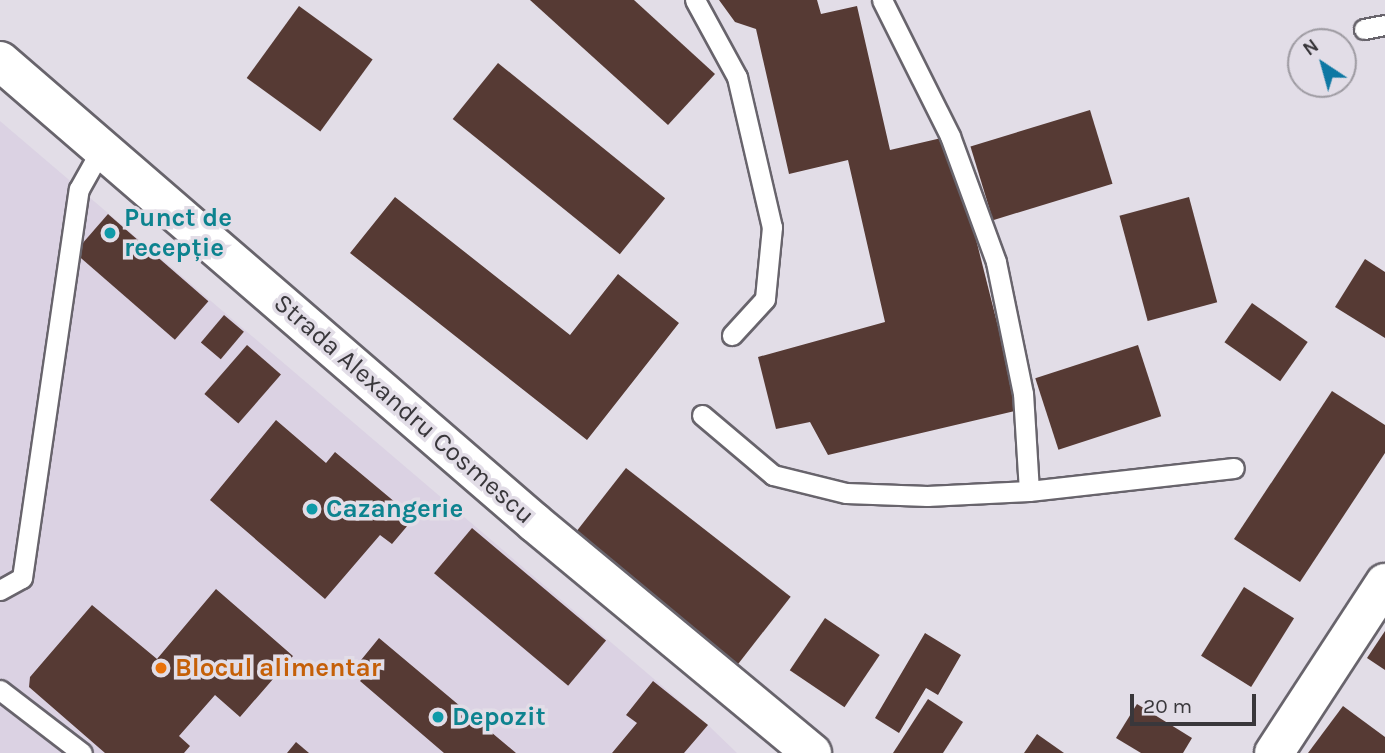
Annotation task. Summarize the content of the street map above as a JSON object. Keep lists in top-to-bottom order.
{
  "streets": {
    "street": ["Strada Alexandru Cosmescu"]
  },
  "places": [
    "Punct de recepție",
    "Cazangerie",
    "Blocul alimentar",
    "Depozit"
  ],
  "scale_bar": "20 m",
  "north": "top left"
}
